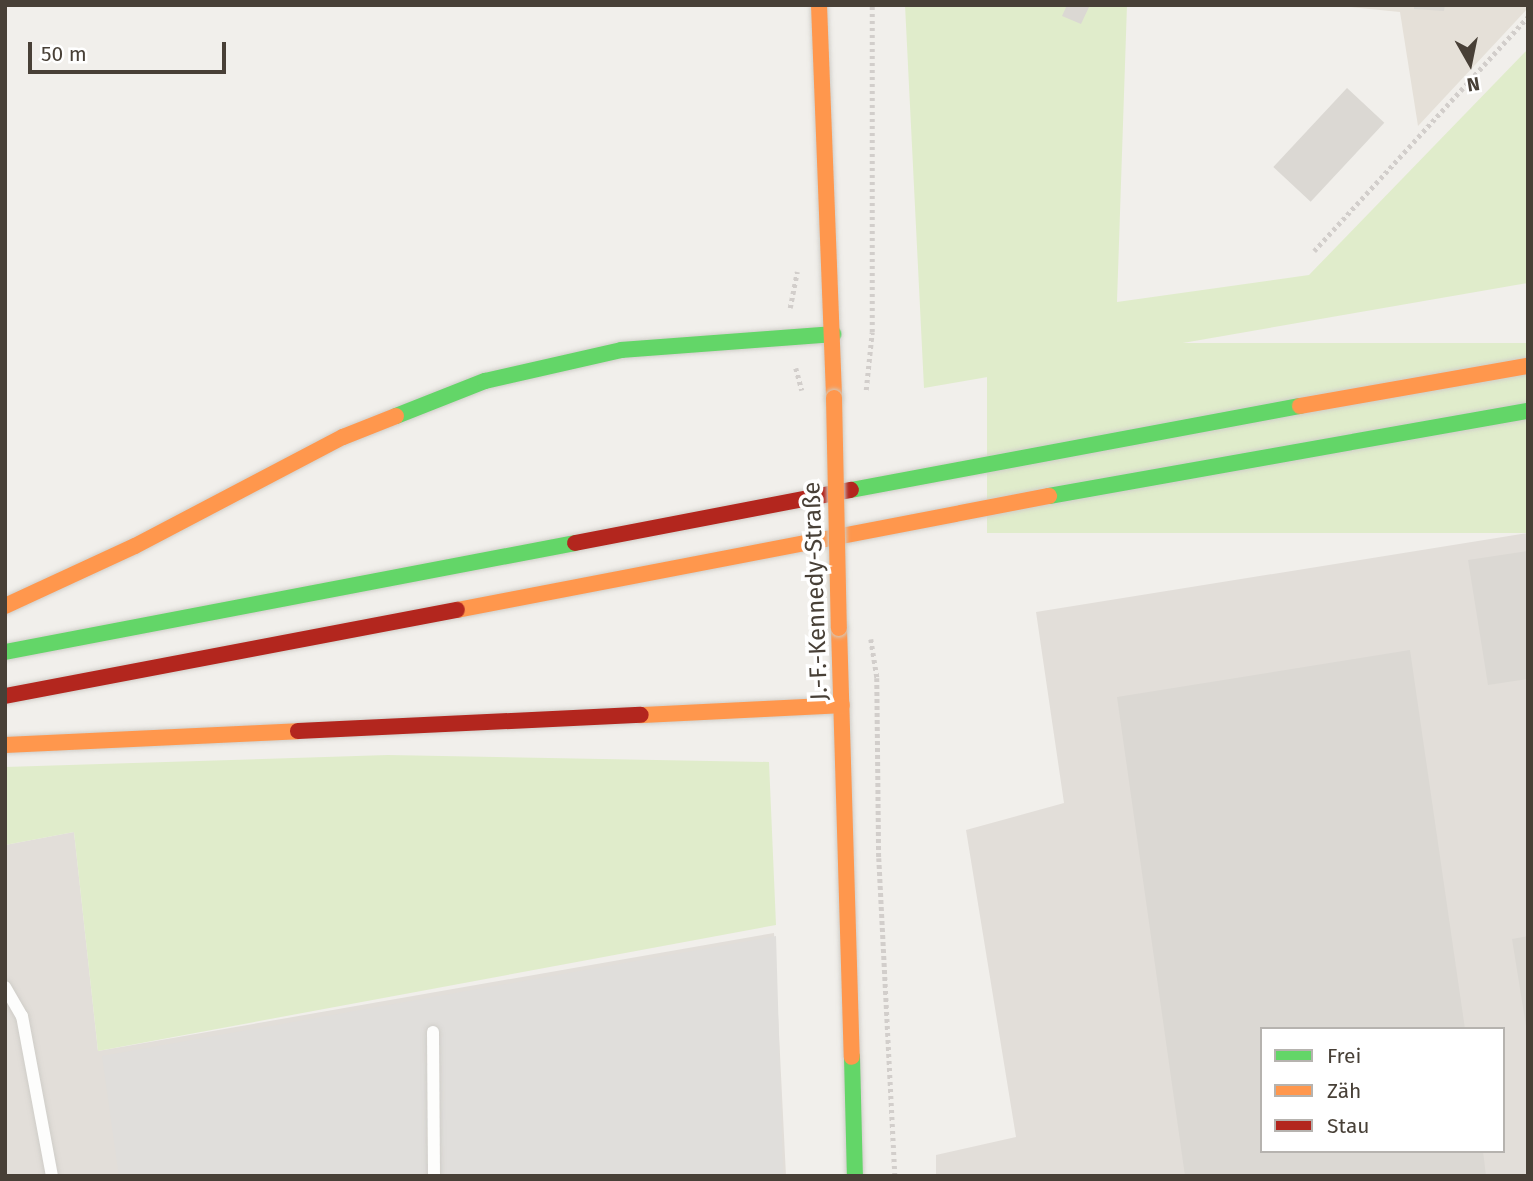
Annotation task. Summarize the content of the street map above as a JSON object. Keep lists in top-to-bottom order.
{
  "streets": {
    "main road": ["J.-F.-Kennedy-Straße"]
  },
  "legend": ["Frei", "Zäh", "Stau"],
  "scale_bar": "50 m",
  "north": "bottom"
}
